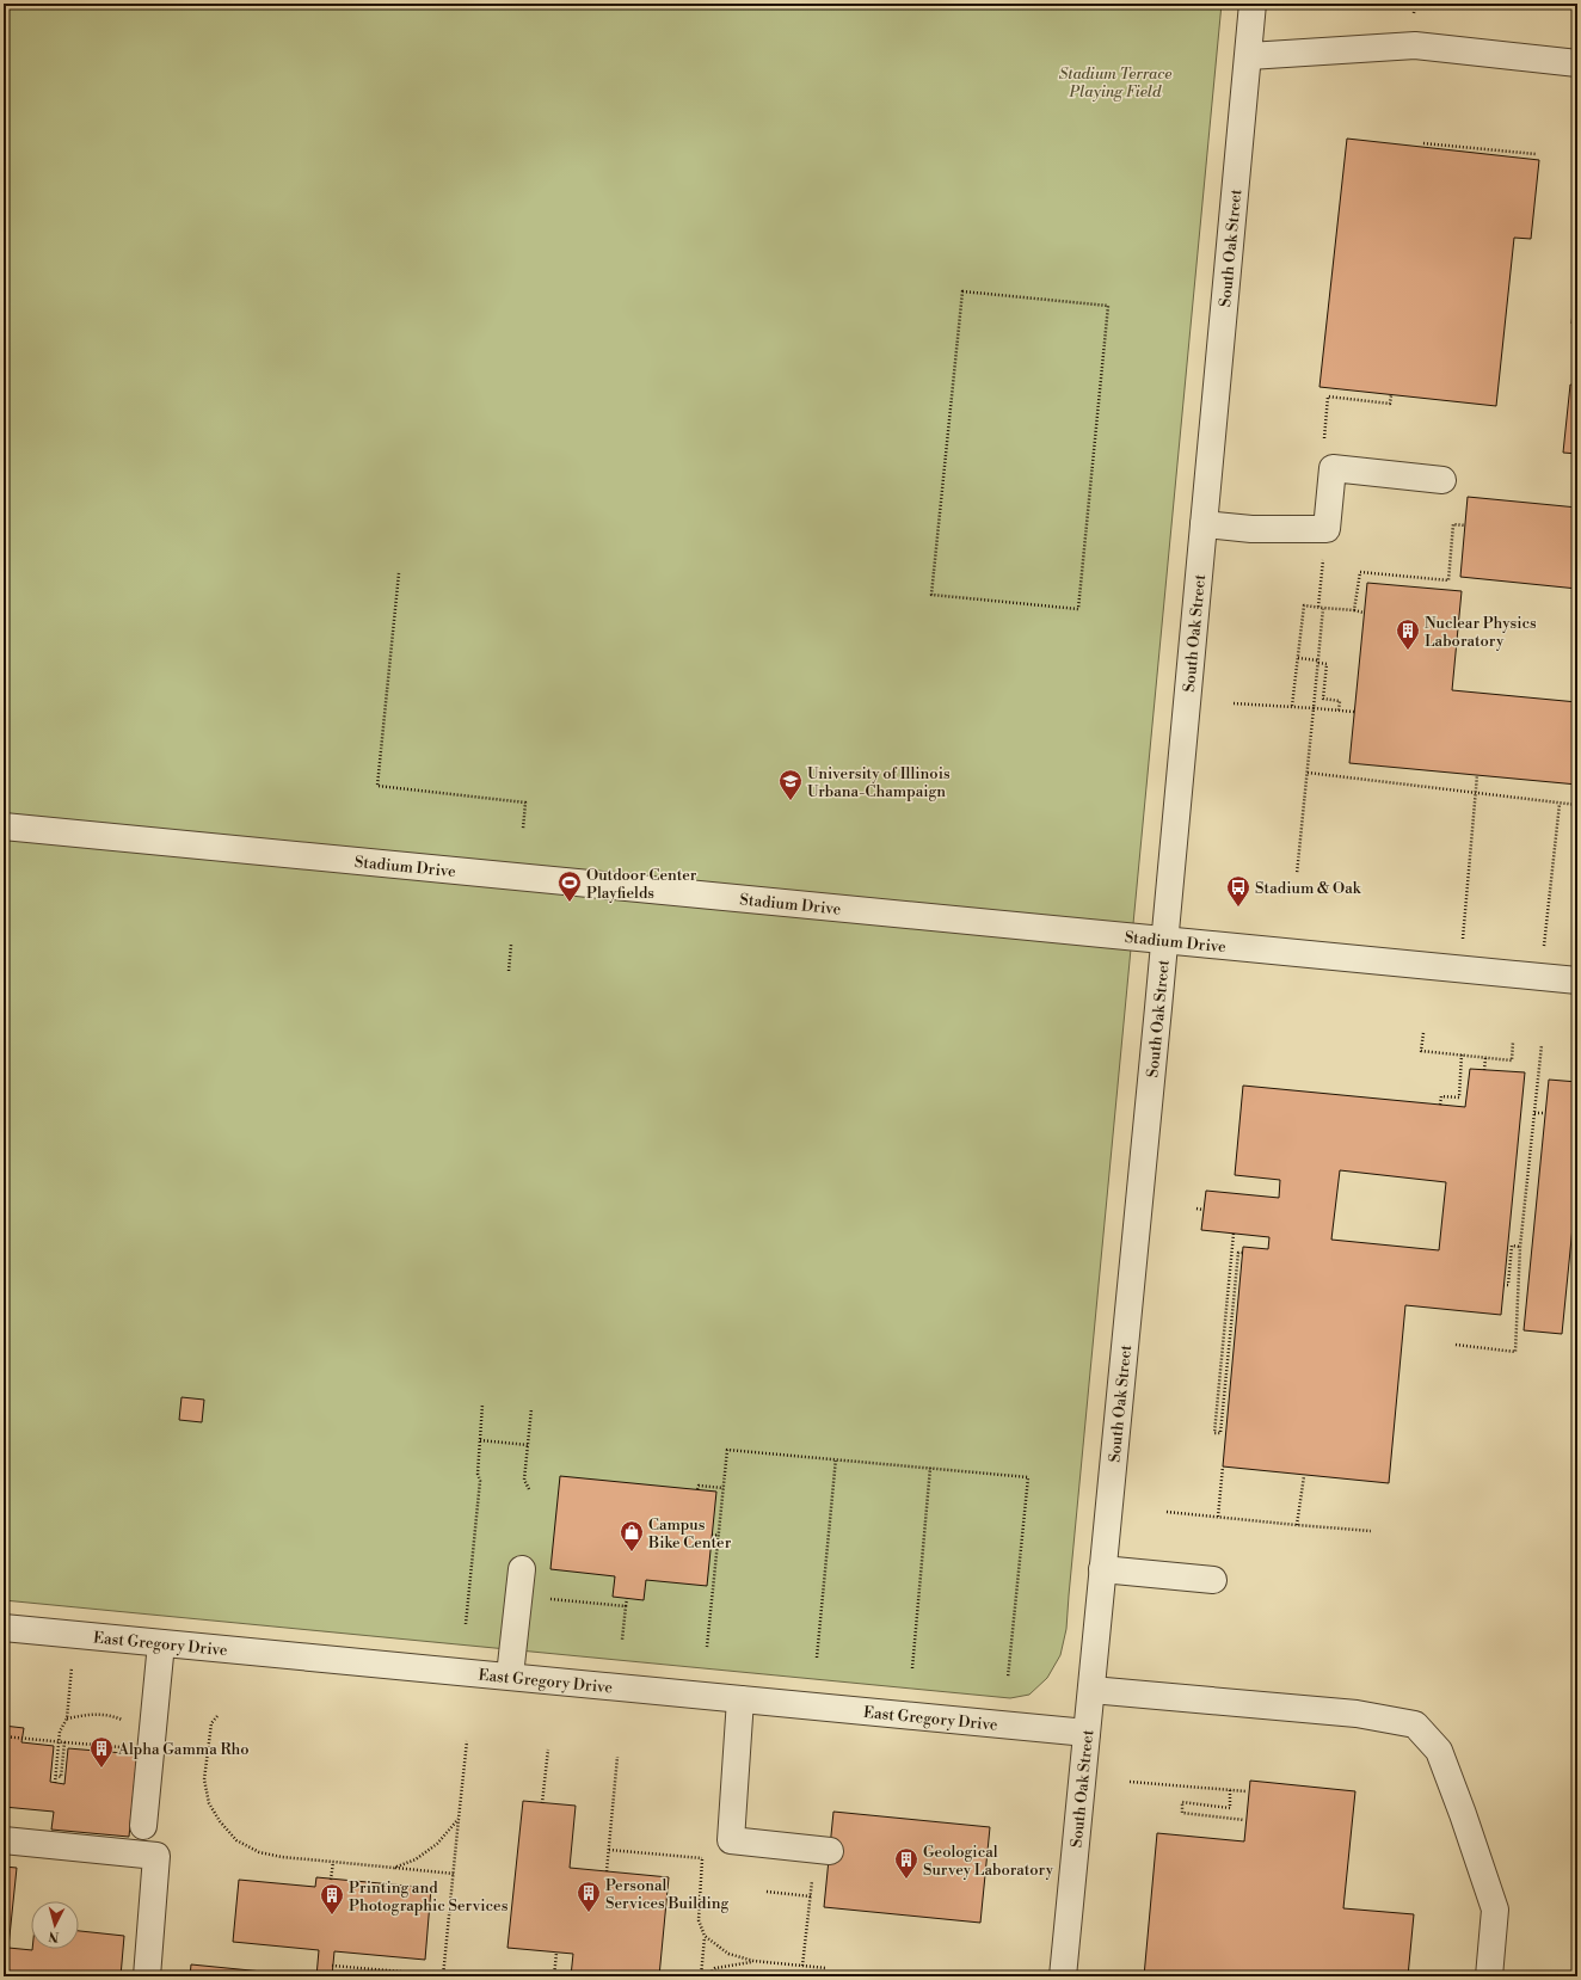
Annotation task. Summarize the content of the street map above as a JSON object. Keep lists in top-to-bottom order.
{
  "streets": {
    "street": ["South Oak Street", "Stadium Drive", "East Gregory Drive"]
  },
  "crossings": [
    ["South Oak Street", "Stadium Drive"],
    ["South Oak Street", "East Gregory Drive"]
  ],
  "parks": ["Stadium Terrace Playing Field"],
  "places": {
    "building": [
      "Nuclear Physics Laboratory",
      "Alpha Gamma Rho",
      "Geological Survey Laboratory",
      "Personal Services Building",
      "Printing and Photographic Services"
    ],
    "school or university": ["University of Illinois Urbana-Champaign"],
    "sports": ["Outdoor Center Playfields"],
    "bus stop": ["Stadium & Oak"],
    "shop": ["Campus Bike Center"]
  },
  "north": "bottom"
}
